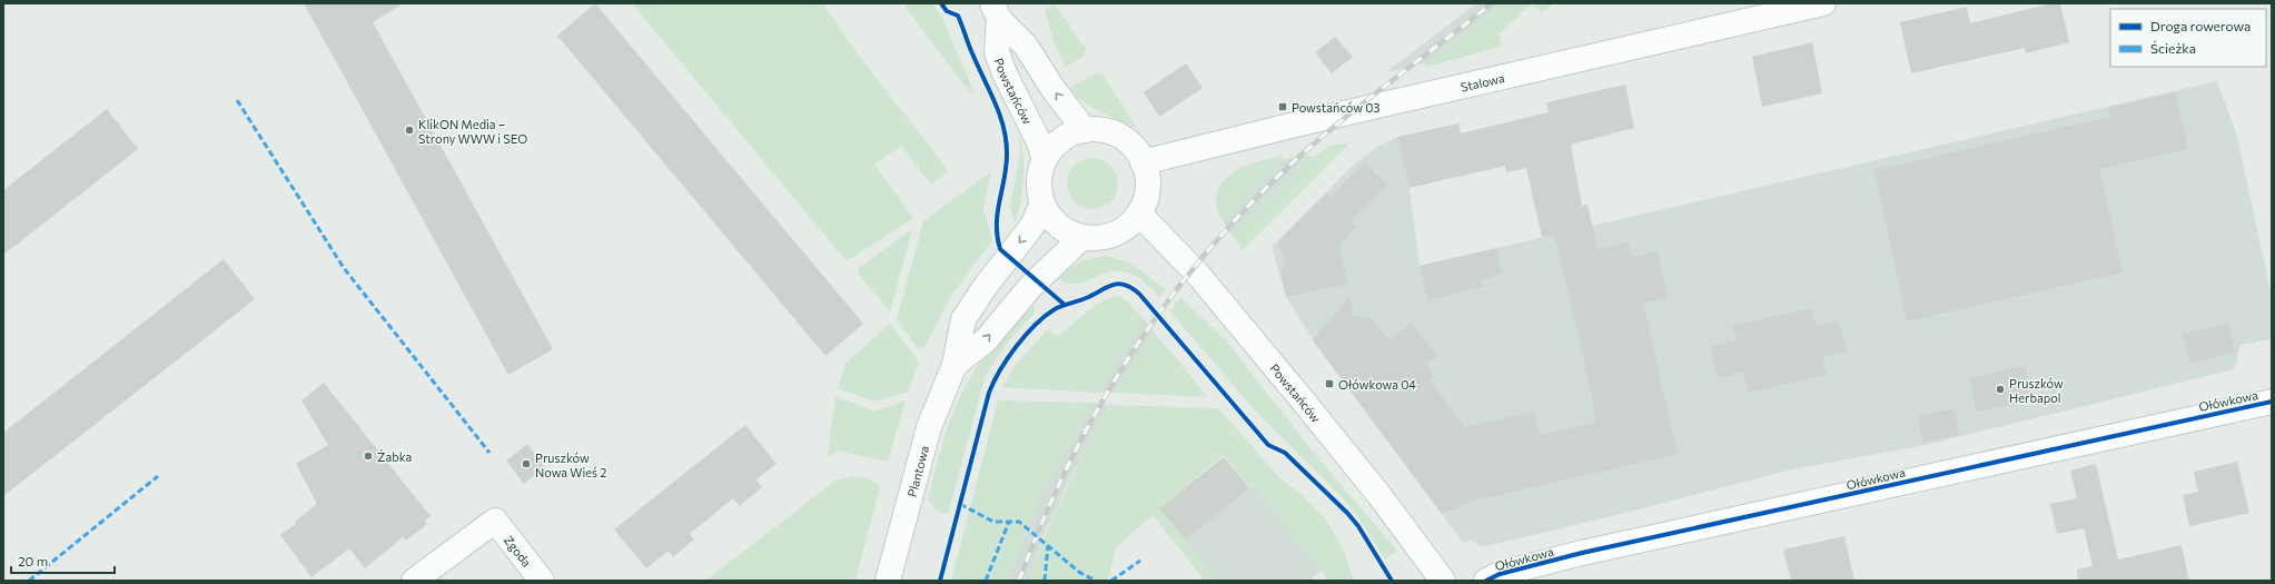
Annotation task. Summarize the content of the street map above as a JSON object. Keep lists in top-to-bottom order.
{
  "streets": {
    "street": [
      "Stalowa",
      "Powstańców",
      "Ołówkowa",
      "Plantowa",
      "Zgoda"
    ]
  },
  "crossings": [
    ["Stalowa", "Powstańców"],
    ["Stalowa", "Plantowa"],
    ["Powstańców", "Plantowa"]
  ],
  "places": {
    "transit": ["Powstańców 03", "Ołówkowa 04"],
    "other": [
      "KlikON Media – Strony WWW i SEO",
      "Pruszków Herbapol",
      "Żabka",
      "Pruszków Nowa Wieś 2"
    ]
  },
  "legend": ["Droga rowerowa", "Ścieżka"],
  "scale_bar": "20 m"
}
